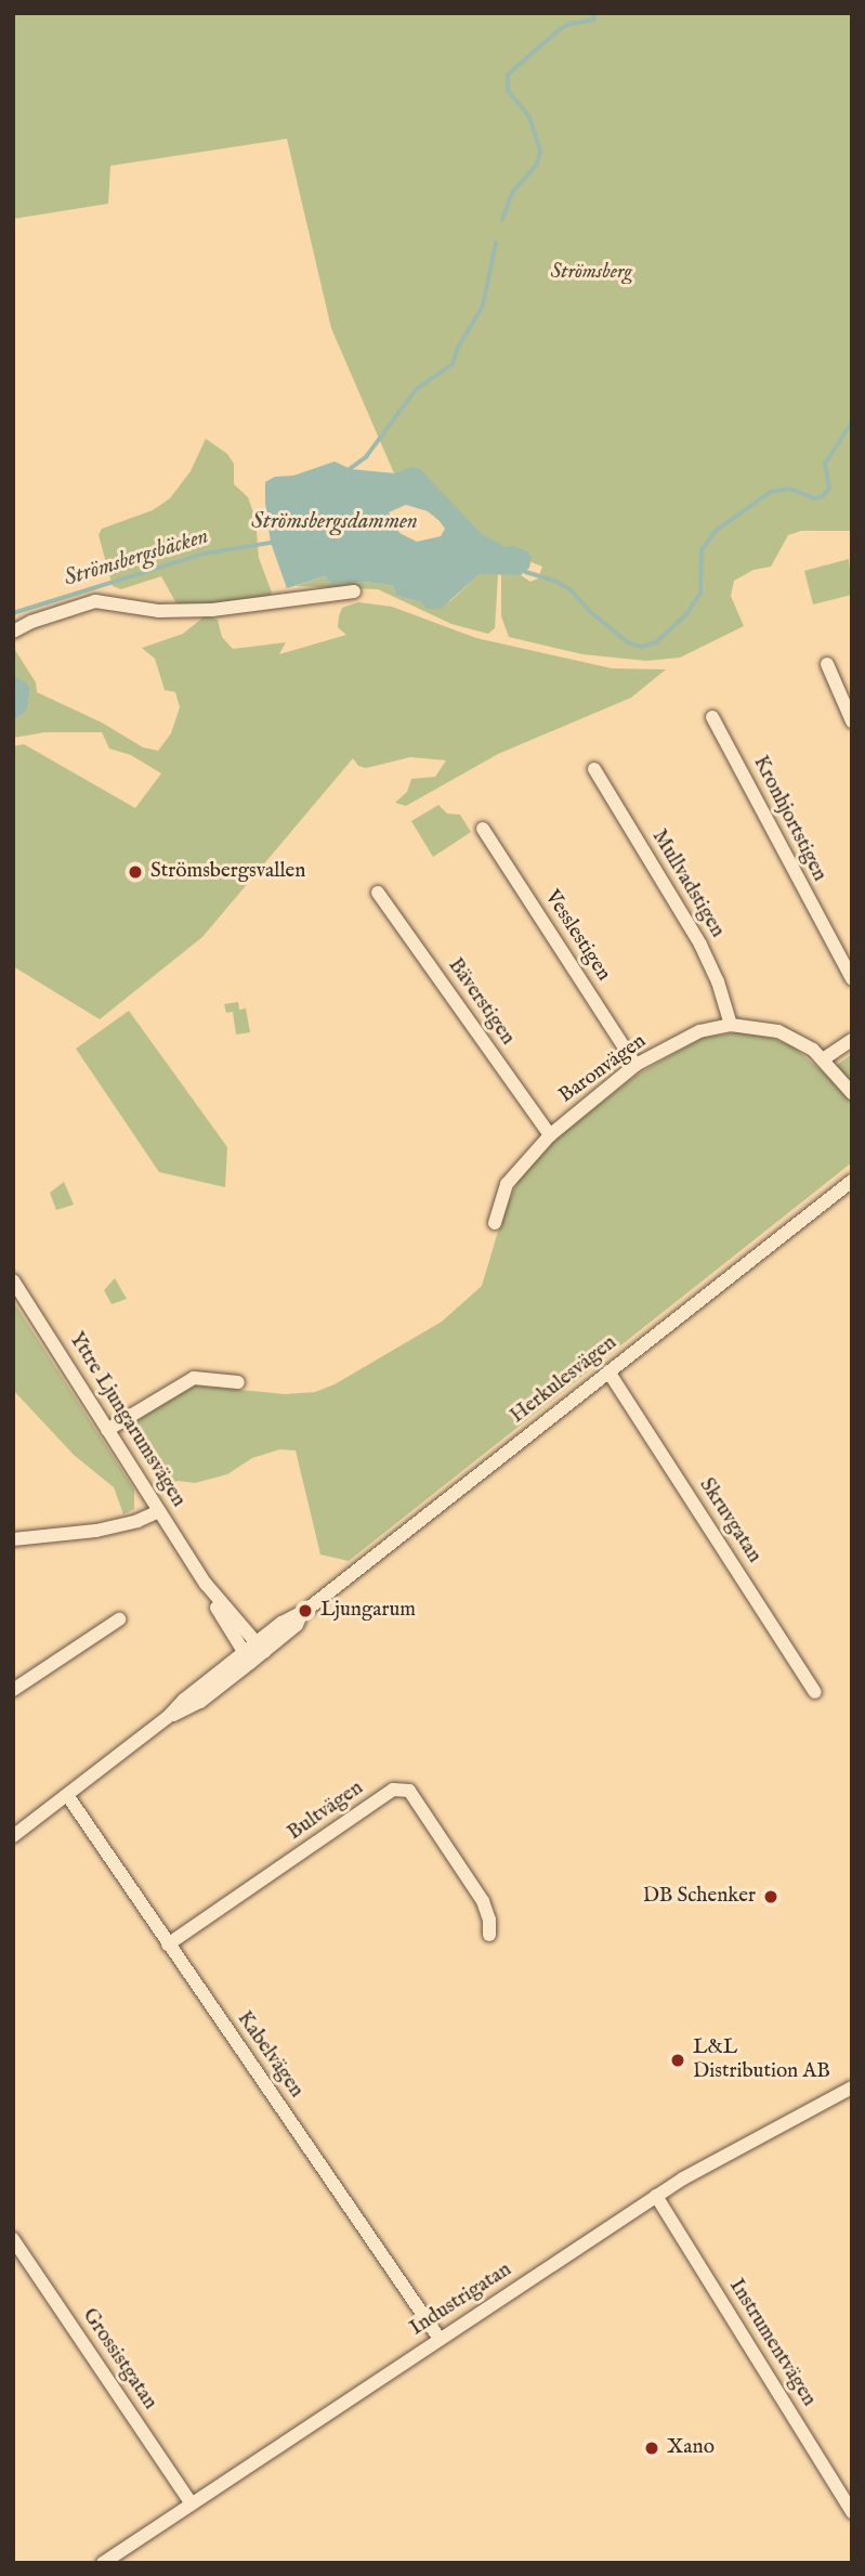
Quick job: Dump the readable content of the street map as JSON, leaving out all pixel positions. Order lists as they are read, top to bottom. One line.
{"streets":{"street":["Kronhjortstigen","Mullvadstigen","Vesslestigen","Bäverstigen","Baronvägen","Herkulesvägen","Yttre Ljungarumsvägen","Skruvgatan","Bultvägen","Kabelvägen","Industrigatan","Instrumentvägen","Grossistgatan"]},"crossings":[["Mullvadstigen","Baronvägen"],["Vesslestigen","Baronvägen"],["Bäverstigen","Baronvägen"],["Herkulesvägen","Yttre Ljungarumsvägen"],["Herkulesvägen","Skruvgatan"],["Herkulesvägen","Kabelvägen"],["Bultvägen","Kabelvägen"],["Kabelvägen","Industrigatan"],["Industrigatan","Instrumentvägen"],["Industrigatan","Grossistgatan"]],"water":["Strömsbergsdammen","Strömsbergsbäcken"],"parks":["Strömsberg"],"places":["Strömsbergsvallen","Ljungarum","DB Schenker","L&L Distribution AB","Xano"]}
